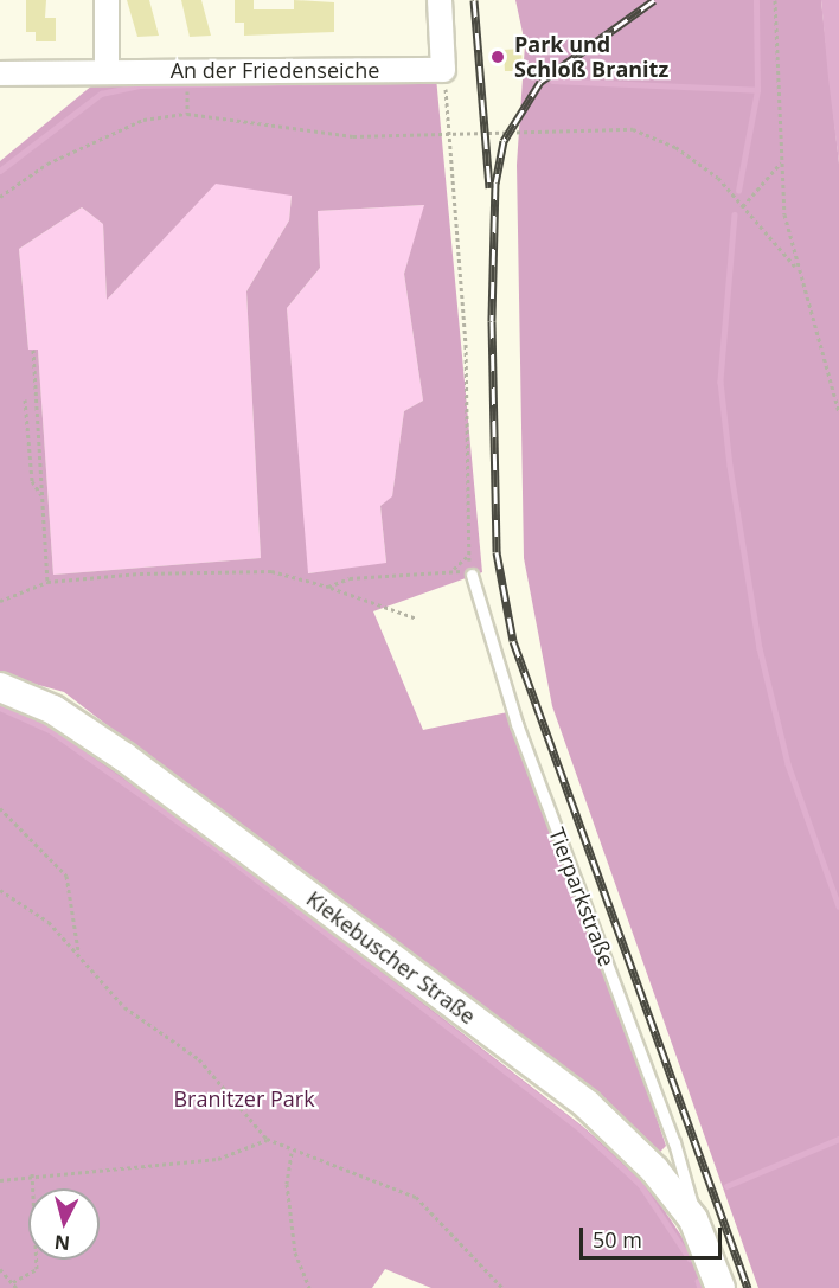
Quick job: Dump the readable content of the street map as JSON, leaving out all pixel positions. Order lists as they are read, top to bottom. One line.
{"streets":{"street":["An der Friedenseiche","Kiekebuscher Straße"],"lane":["Tierparkstraße"]},"crossings":[["Tierparkstraße","Kiekebuscher Straße"]],"parks":["Branitzer Park"],"places":["Park und Schloß Branitz"],"scale_bar":"50 m","north":"bottom"}
